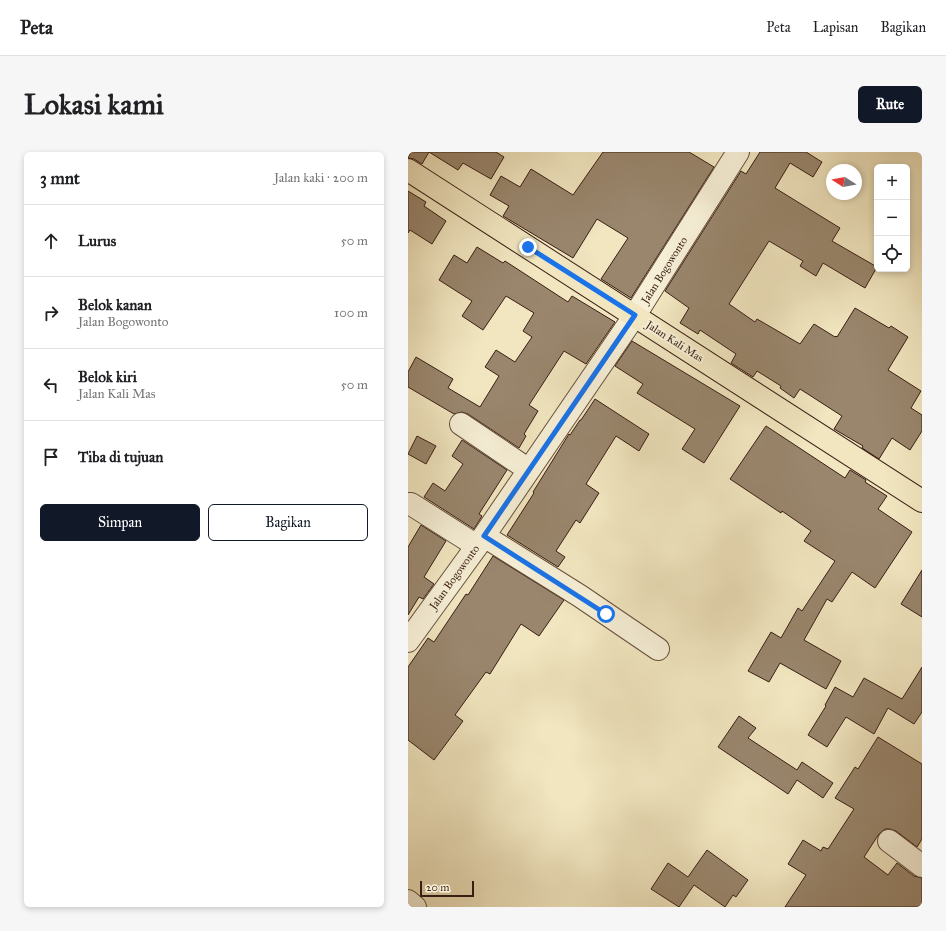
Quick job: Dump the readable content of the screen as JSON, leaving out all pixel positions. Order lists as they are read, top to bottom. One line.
{"streets":{"main road":["Jalan Kali Mas"],"street":["Jalan Bogowonto"]},"crossings":[["Jalan Bogowonto","Jalan Kali Mas"]],"scale_bar":"20 m","north":"left","page":{"header":"Peta","nav":["Peta","Lapisan","Bagikan"],"buttons":["Rute",["Simpan","Bagikan"]],"title":"Lokasi kami","heading":["3 mnt","Jalan kaki · 200 m"],"map_buttons":["+","−"],"list":[["Lurus","50 m"],["Belok kanan","Jalan Bogowonto","100 m"],["Belok kiri","Jalan Kali Mas","50 m"],"Tiba di tujuan"],"scale":"20 m"}}
